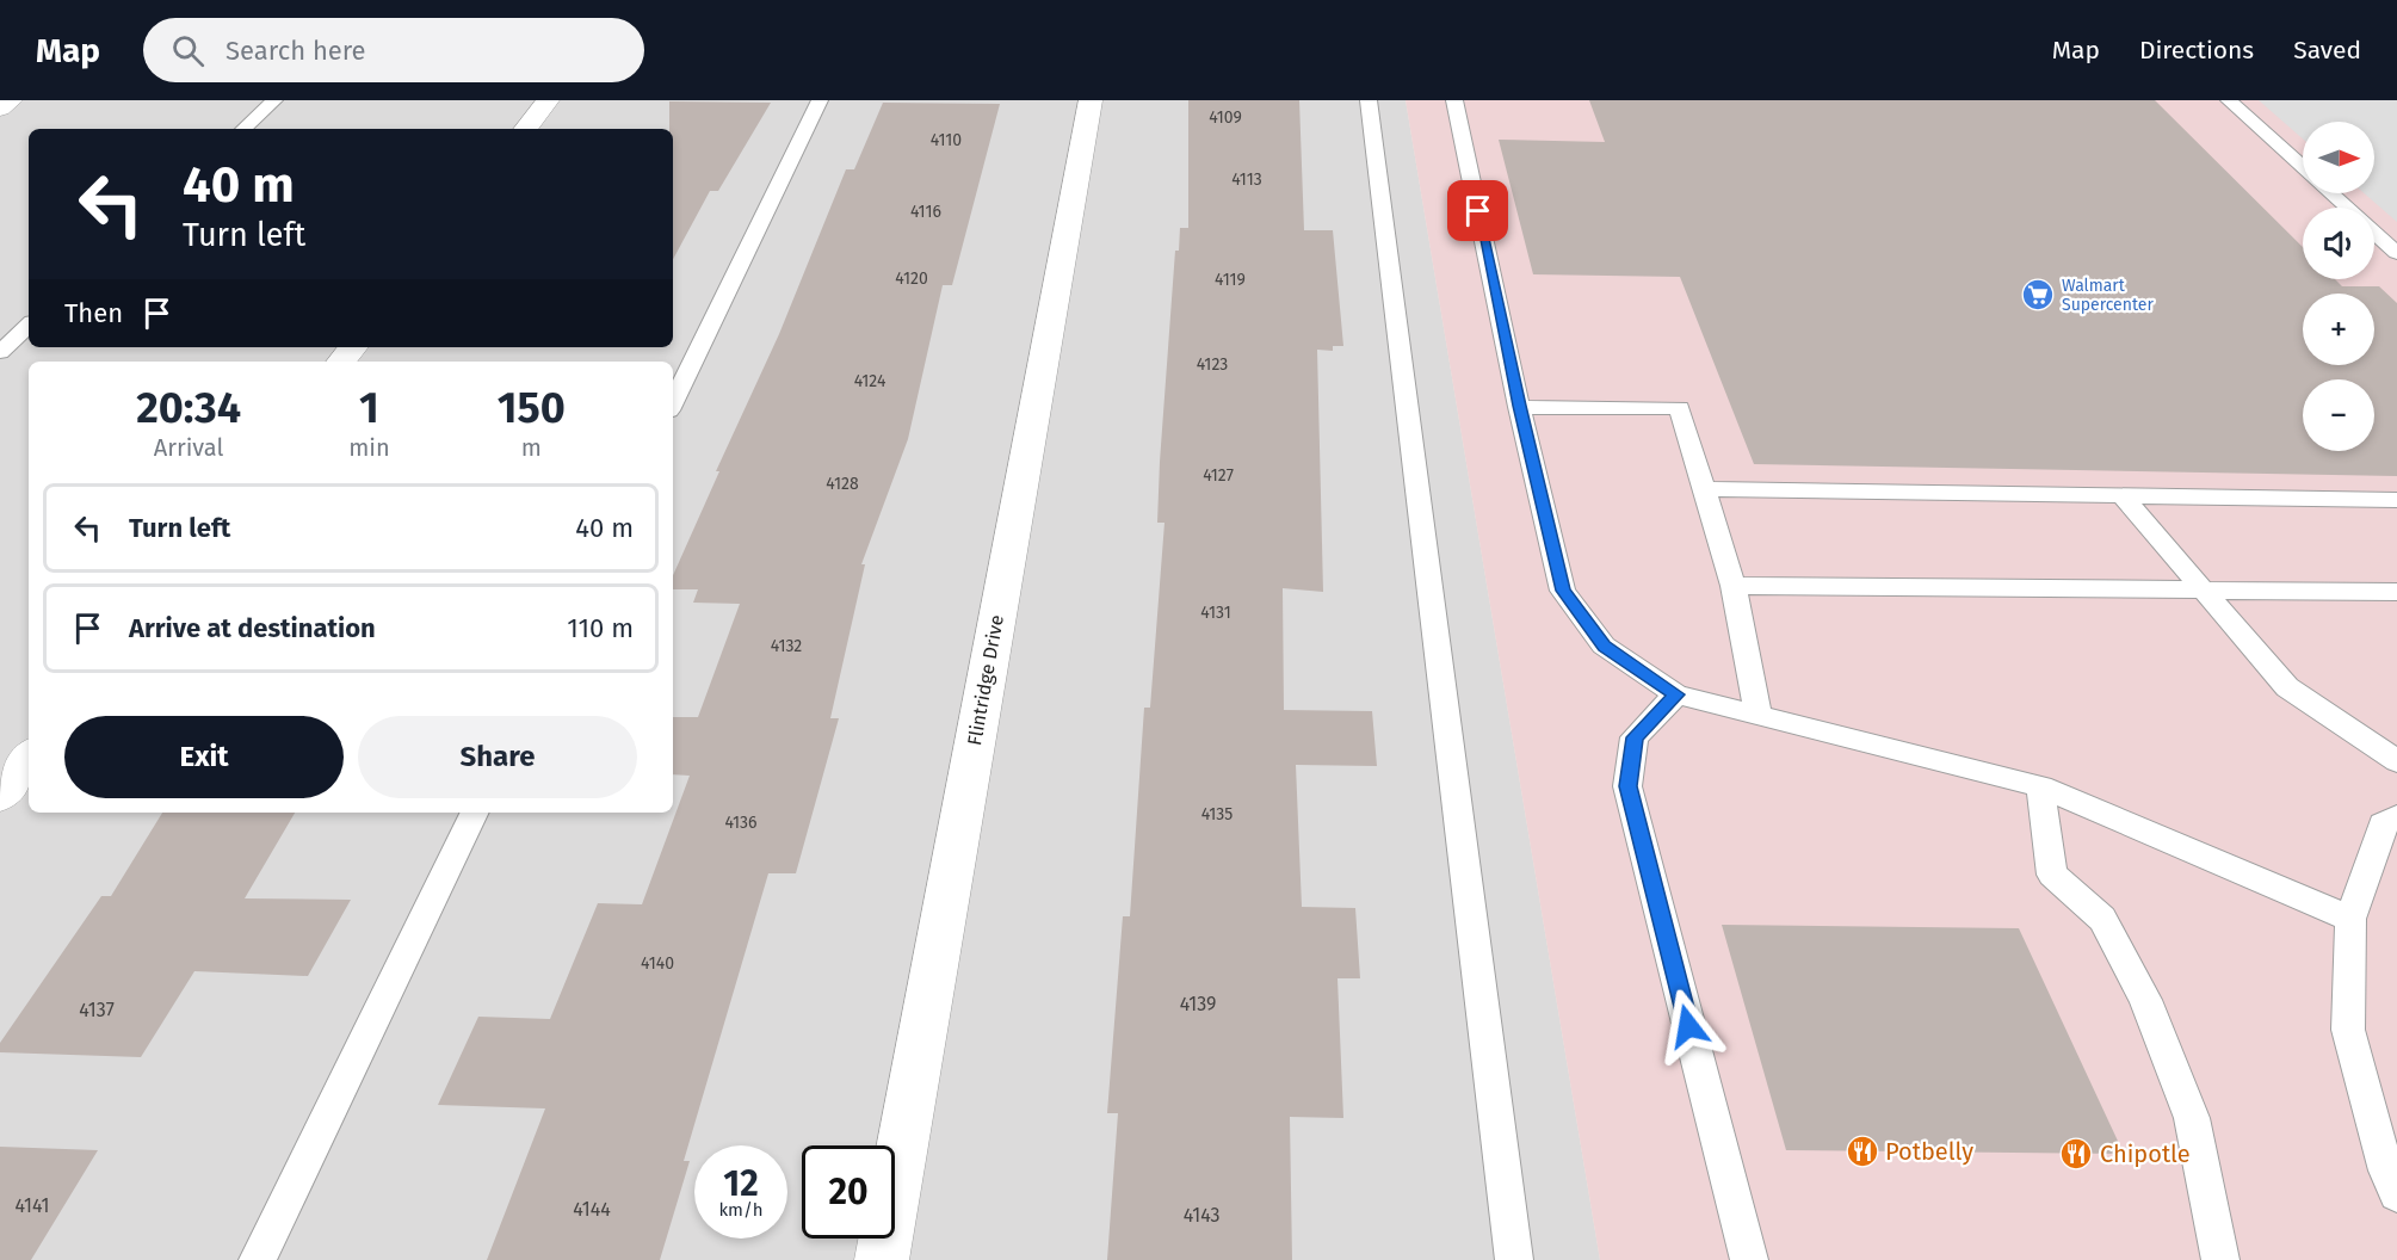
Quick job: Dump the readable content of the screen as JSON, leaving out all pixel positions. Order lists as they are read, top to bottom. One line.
{"streets":{"street":["Flintridge Drive"]},"places":{"supermarket":["Walmart Supercenter"],"restaurant":["Potbelly","Chipotle"]},"house_numbers":["4109","4110","4113","4116","4120","4119","4123","4124","4127","4128","4131","4132","4135","4136","4140","4139","4137","4141","4144","4143"],"north":"right","page":{"header":"Map","search":"Search here","nav":["Map","Directions","Saved"],"map_buttons":["+","−"],"turn":["40 m","Turn left"],"then":"Then","eta":["20:34","Arrival","1","min","150","m"],"list":[{"name":"Turn left","value":"40 m"},{"name":"Arrive at destination","value":"110 m"}],"buttons":["Exit","Share"],"speed":"12 km/h","limit":"20"}}
